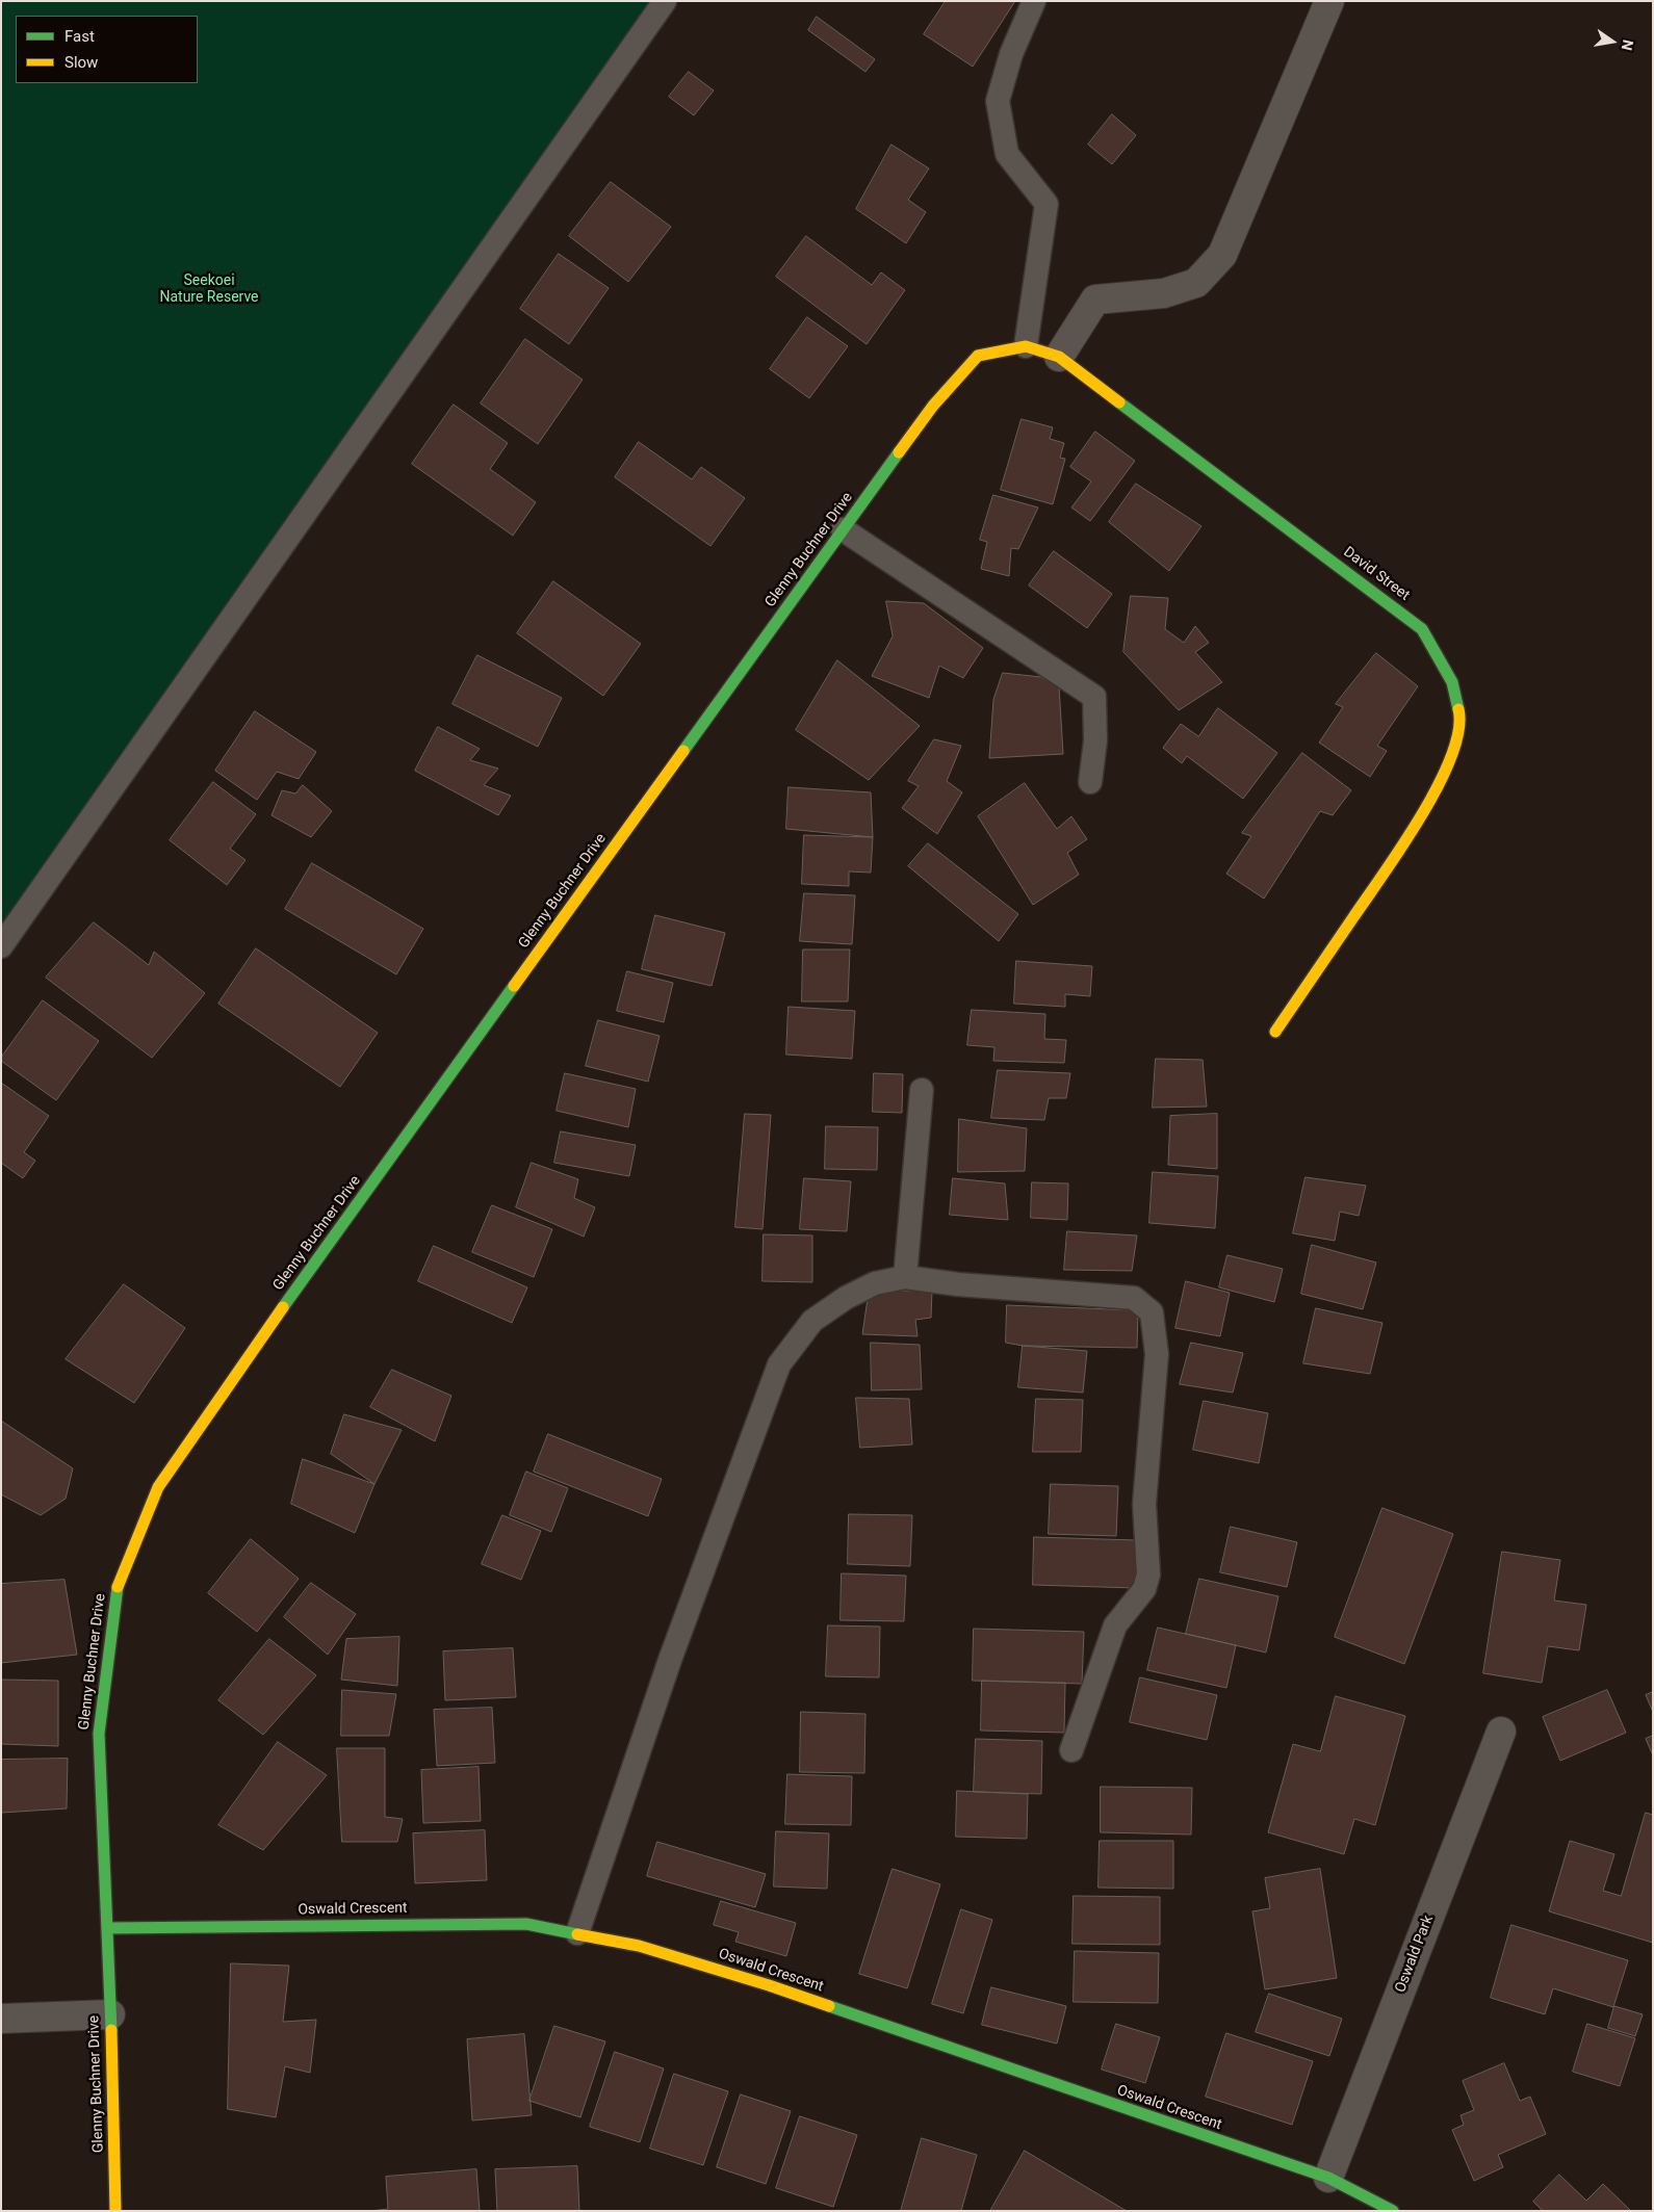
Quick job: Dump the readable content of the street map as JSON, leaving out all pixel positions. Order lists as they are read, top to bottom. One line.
{"streets":{"street":["Glenny Buchner Drive","David Street","Oswald Crescent","Oswald Park"]},"crossings":[["Glenny Buchner Drive","David Street"],["Glenny Buchner Drive","Oswald Crescent"],["Oswald Crescent","Oswald Park"]],"parks":["Seekoei Nature Reserve"],"legend":["Fast","Slow"],"north":"right"}
